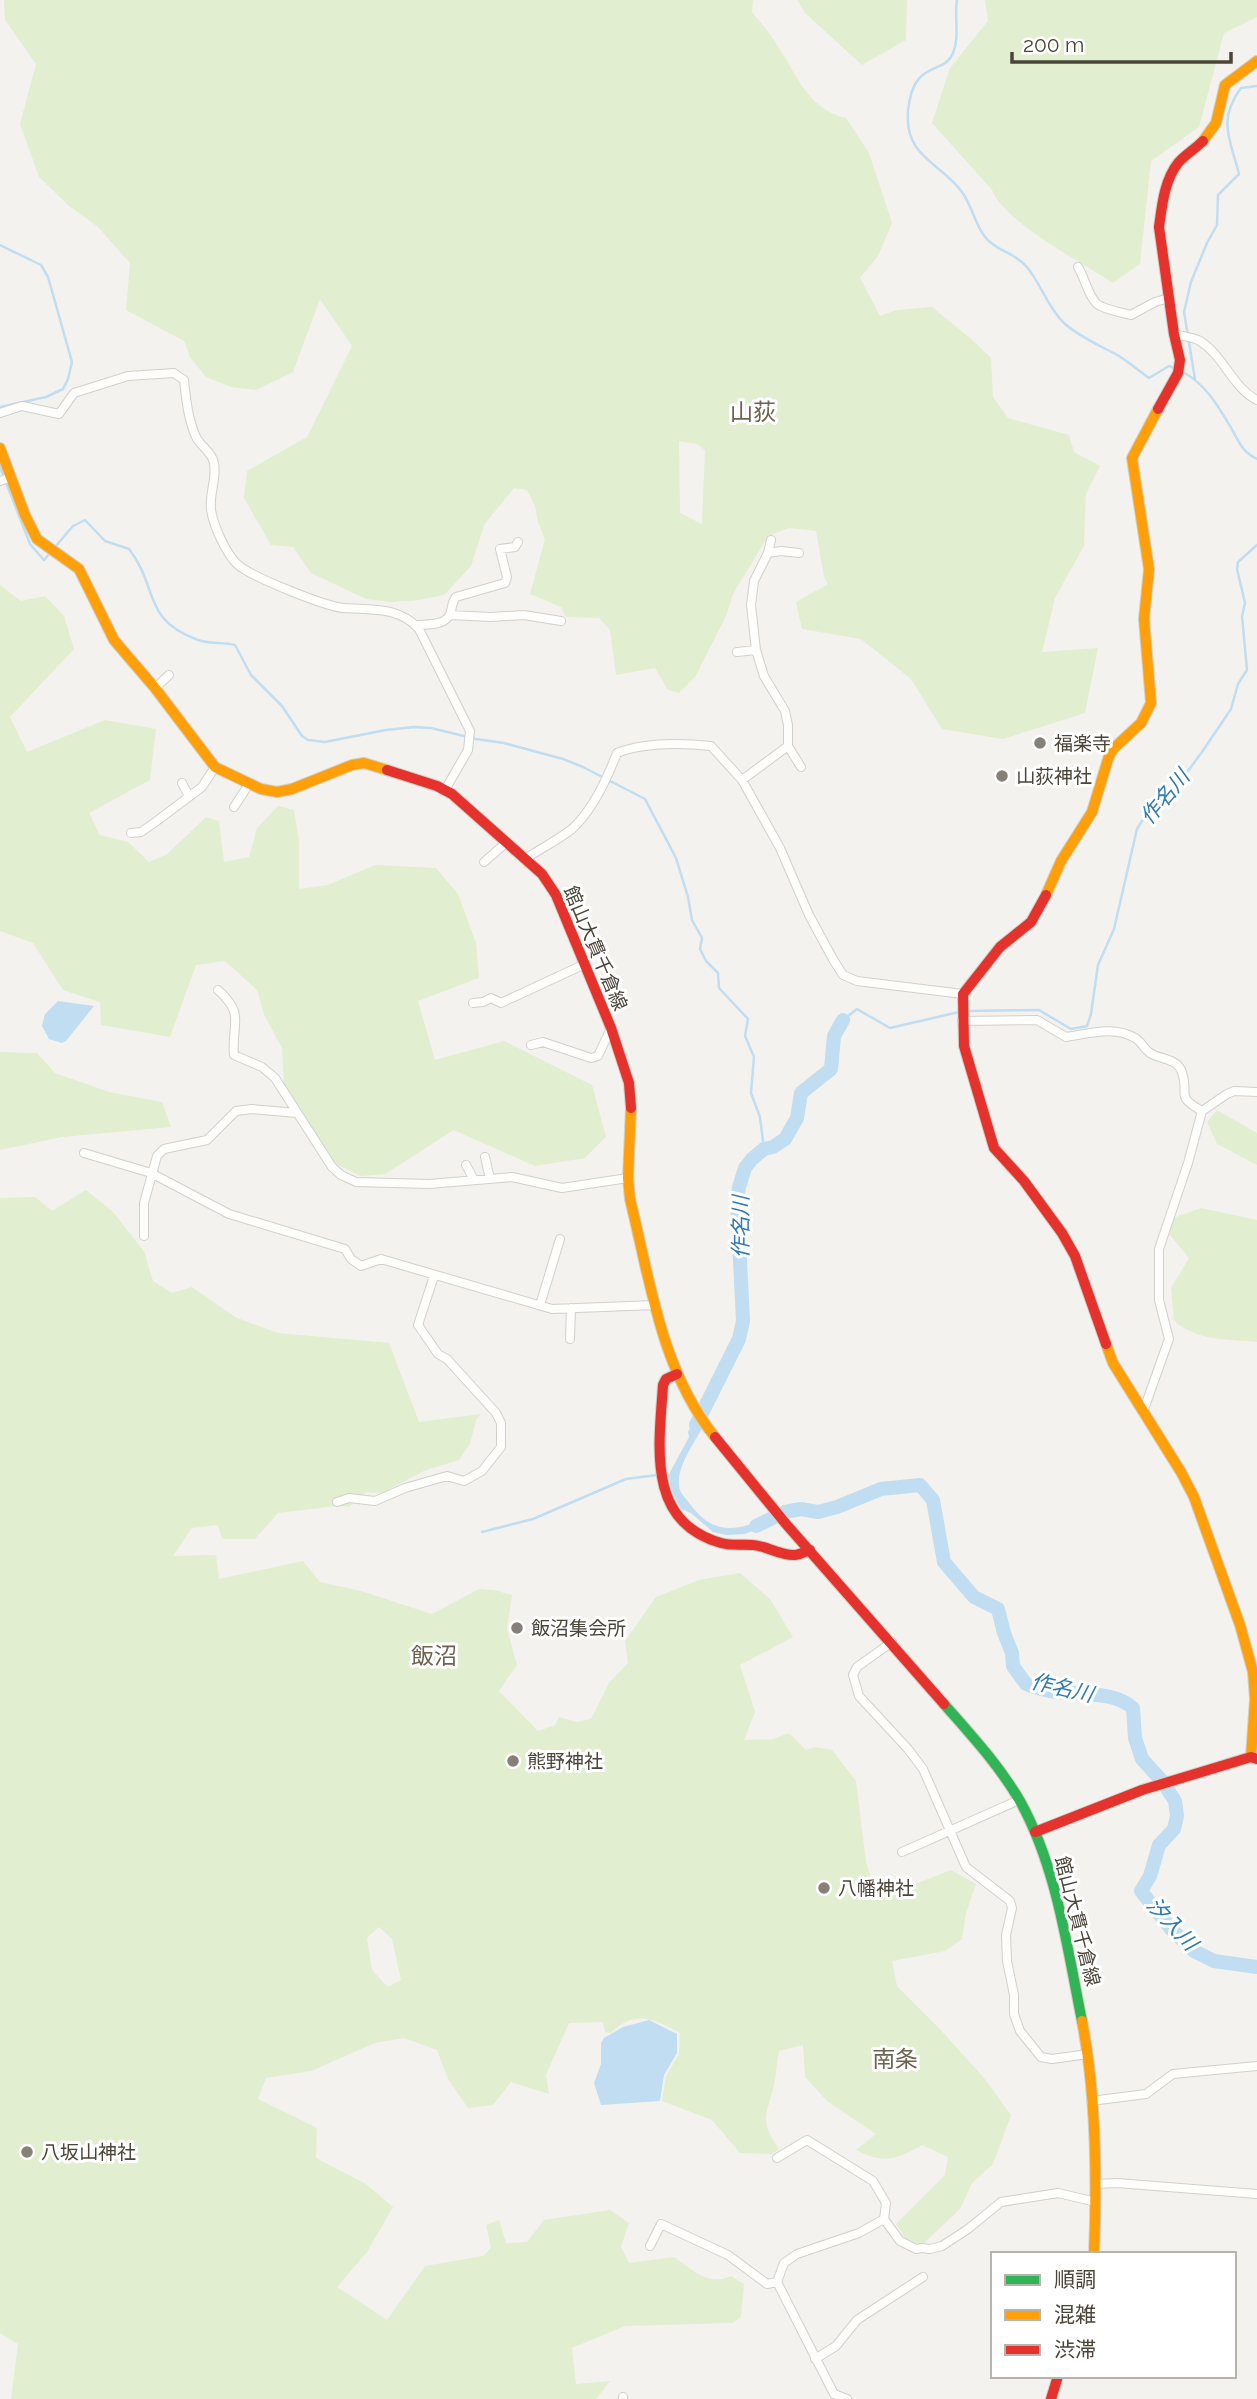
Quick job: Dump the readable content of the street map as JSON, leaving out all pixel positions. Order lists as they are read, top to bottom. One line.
{"streets":{"main road":["館山大貫千倉線"]},"districts":["山荻","飯沼","南条"],"water":["作名川","汐入川"],"places":["福楽寺","山荻神社","飯沼集会所","熊野神社","八幡神社","八坂山神社"],"legend":["順調","混雑","渋滞"],"scale_bar":"200 m"}
